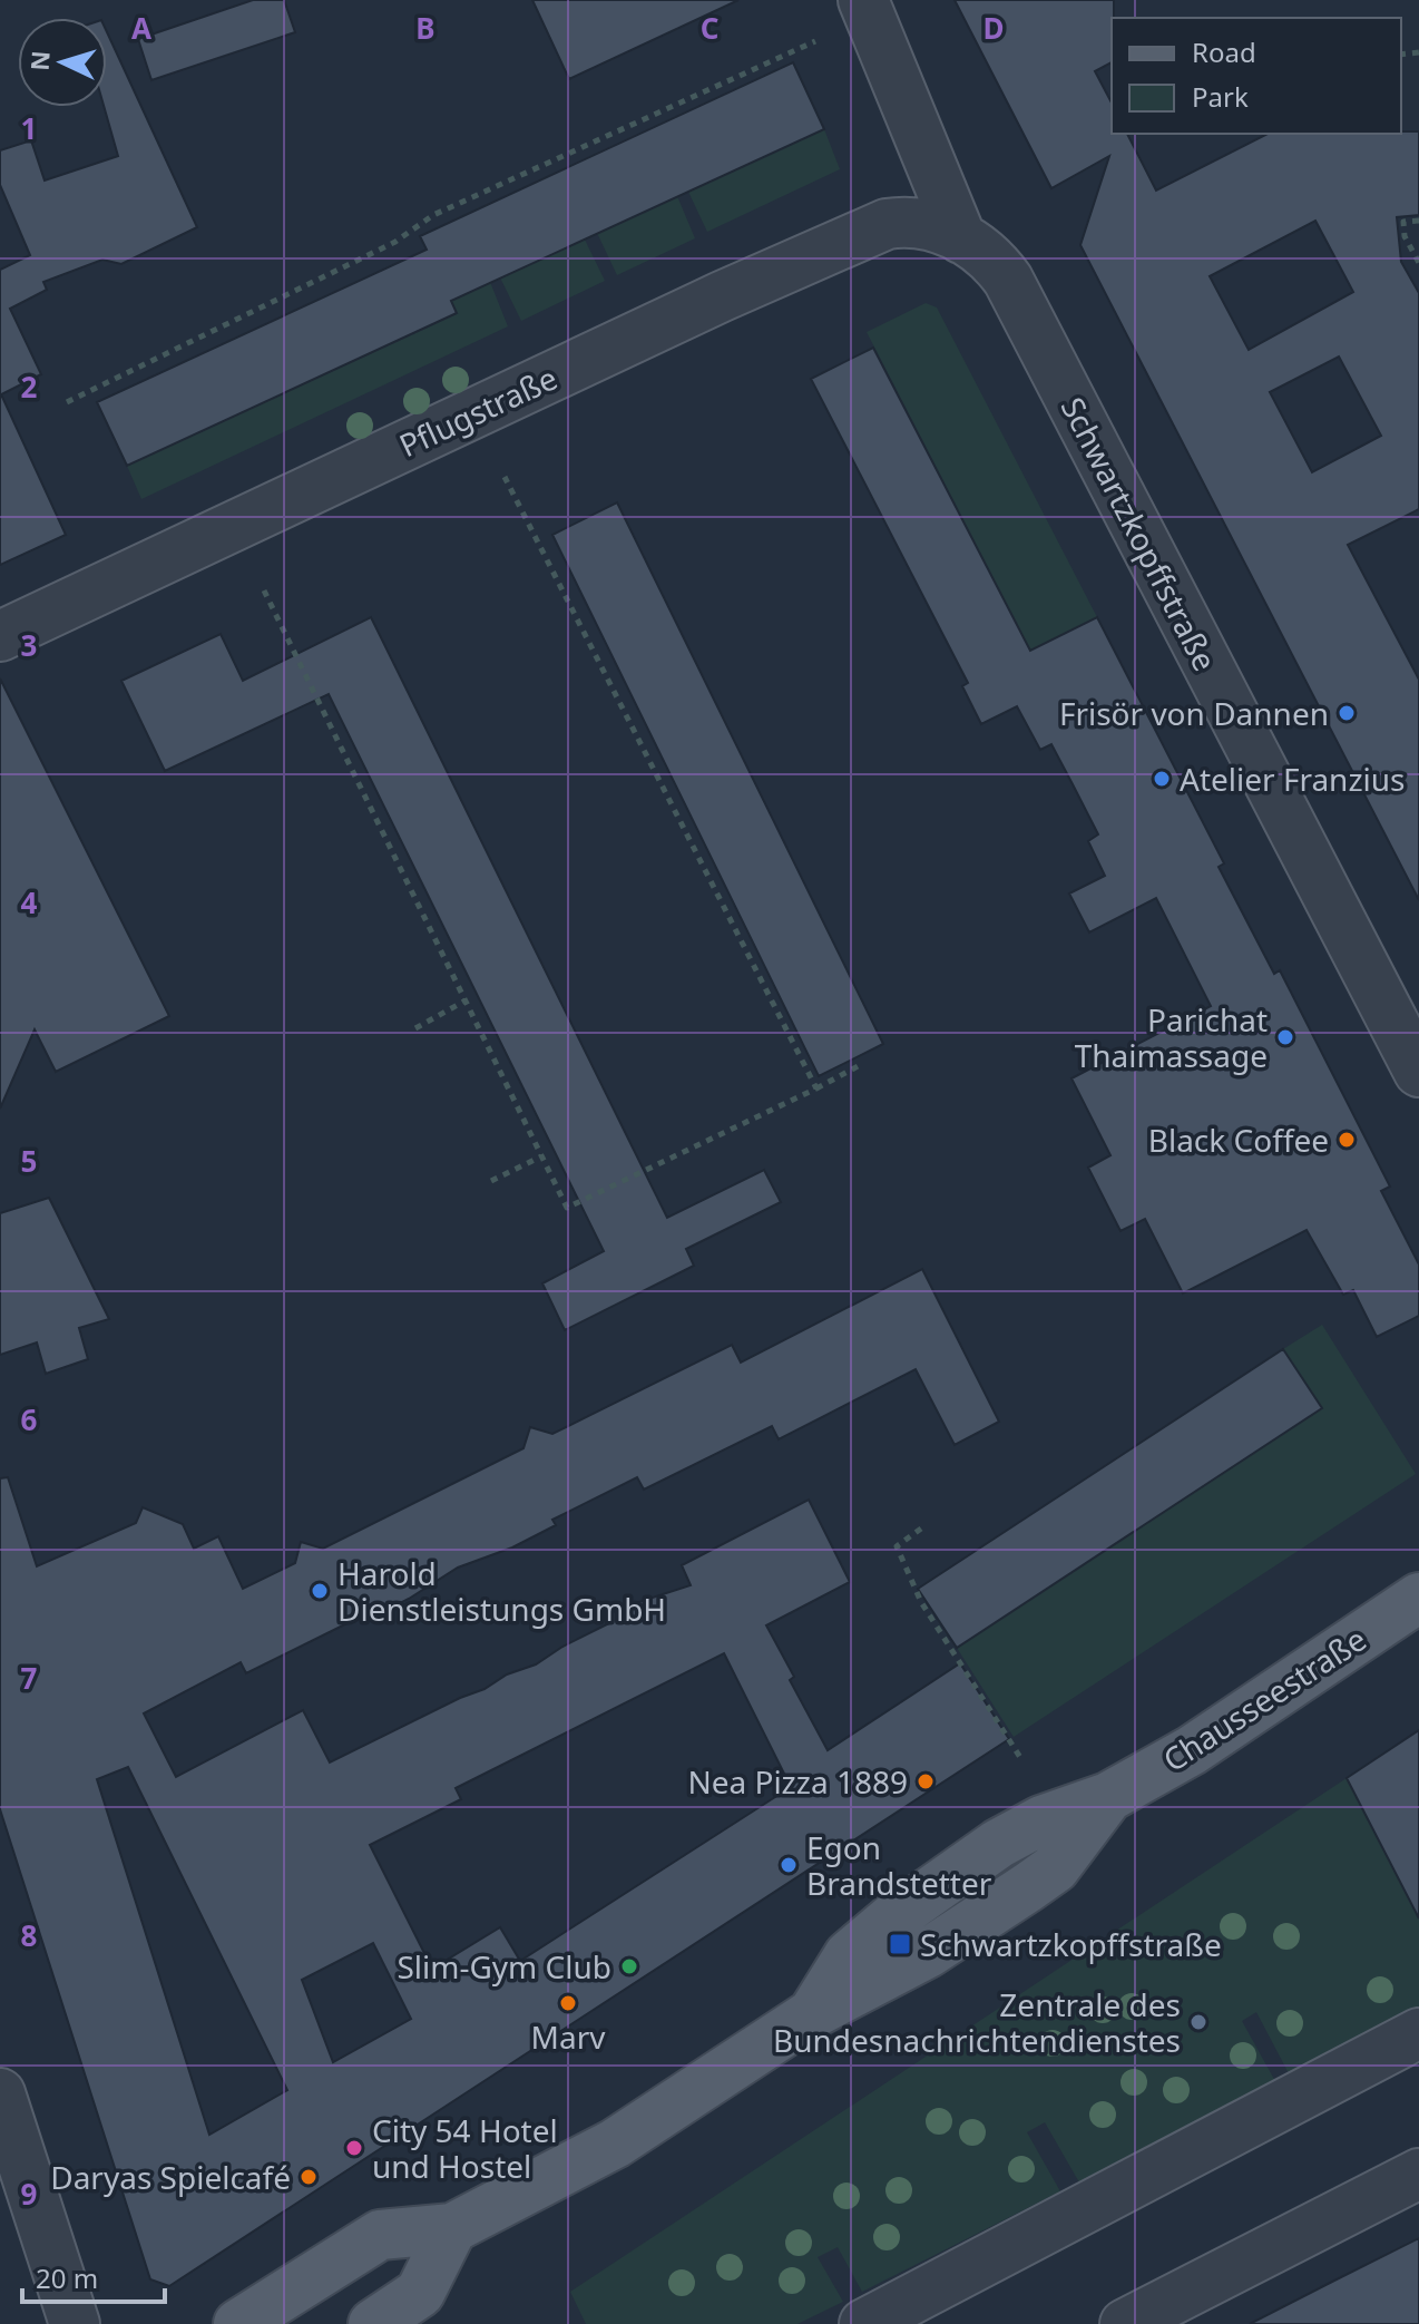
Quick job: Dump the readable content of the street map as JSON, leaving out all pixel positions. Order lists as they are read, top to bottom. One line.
{"streets":{"main road":["Chausseestraße"],"street":["Pflugstraße","Schwartzkopffstraße"]},"crossings":[["Pflugstraße","Schwartzkopffstraße"]],"places":{"other":["Frisör von Dannen","Atelier Franzius","Parichat Thaimassage","Black Coffee","Harold Dienstleistungs GmbH","Nea Pizza 1889","Egon Brandstetter","Slim-Gym Club","Marv","Zentrale des Bundesnachrichtendienstes","City 54 Hotel und Hostel","Daryas Spielcafé"],"transit":["Schwartzkopffstraße"]},"legend":["Road","Park"],"scale_bar":"20 m","north":"left","grid":{"columns":["A","B","C","D"],"rows":["1","2","3","4","5","6","7","8","9"]}}
